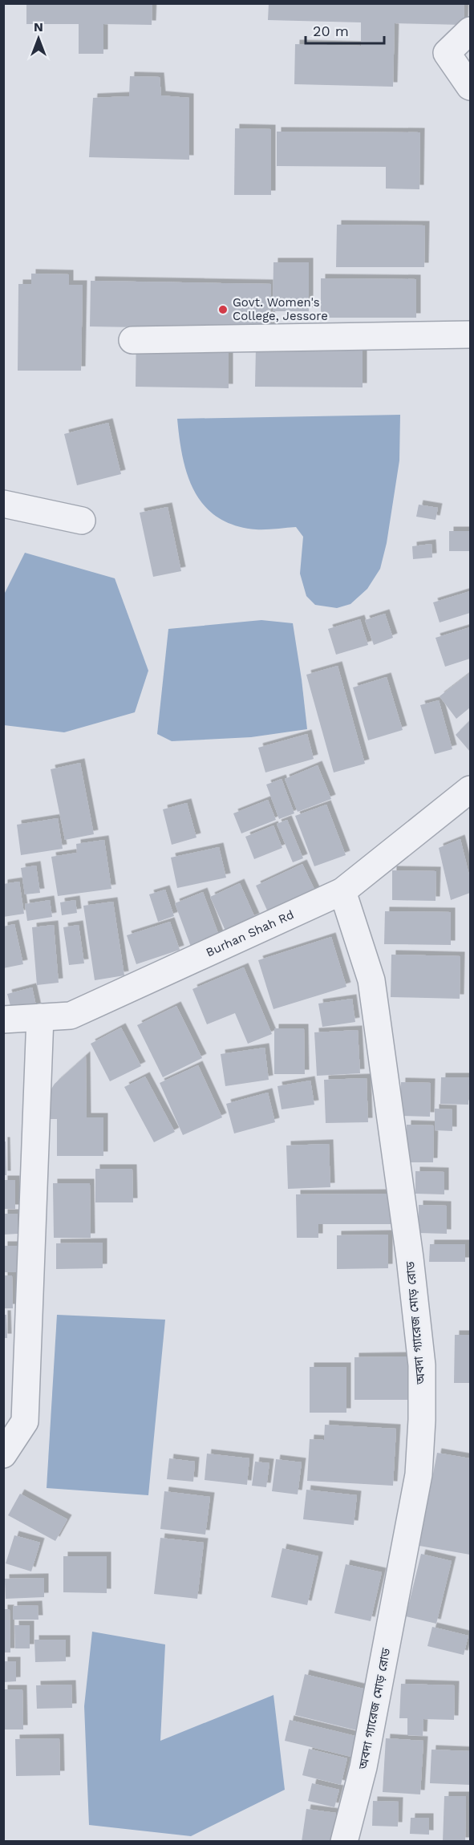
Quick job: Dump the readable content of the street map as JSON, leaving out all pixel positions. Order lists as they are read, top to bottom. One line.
{"streets":{"street":["Burhan Shah Rd","অবদা গ্যারেজ মোড় রোড"]},"crossings":[["Burhan Shah Rd","অবদা গ্যারেজ মোড় রোড"]],"places":["Govt. Women's College, Jessore"],"scale_bar":"20 m","north":"top"}
